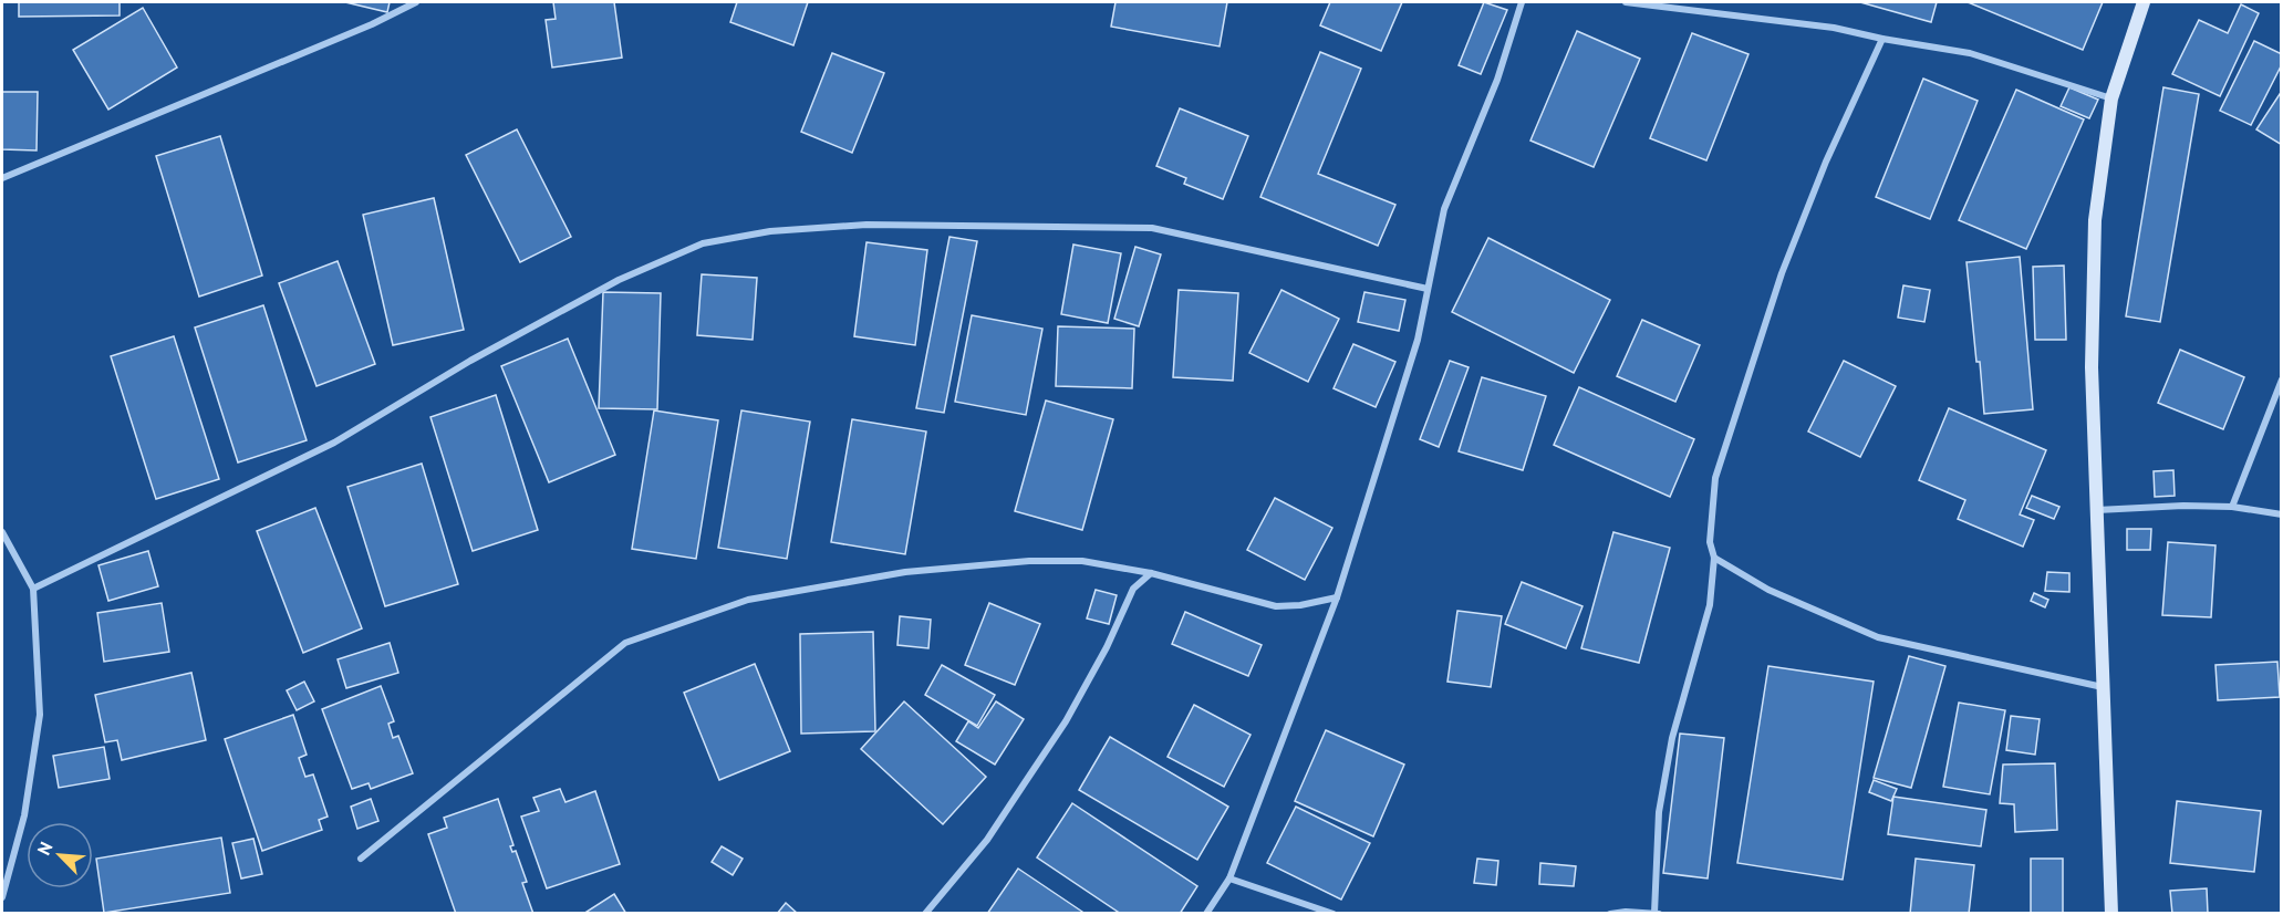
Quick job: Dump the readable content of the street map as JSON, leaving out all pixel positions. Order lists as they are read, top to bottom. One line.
{"north":"top left"}
